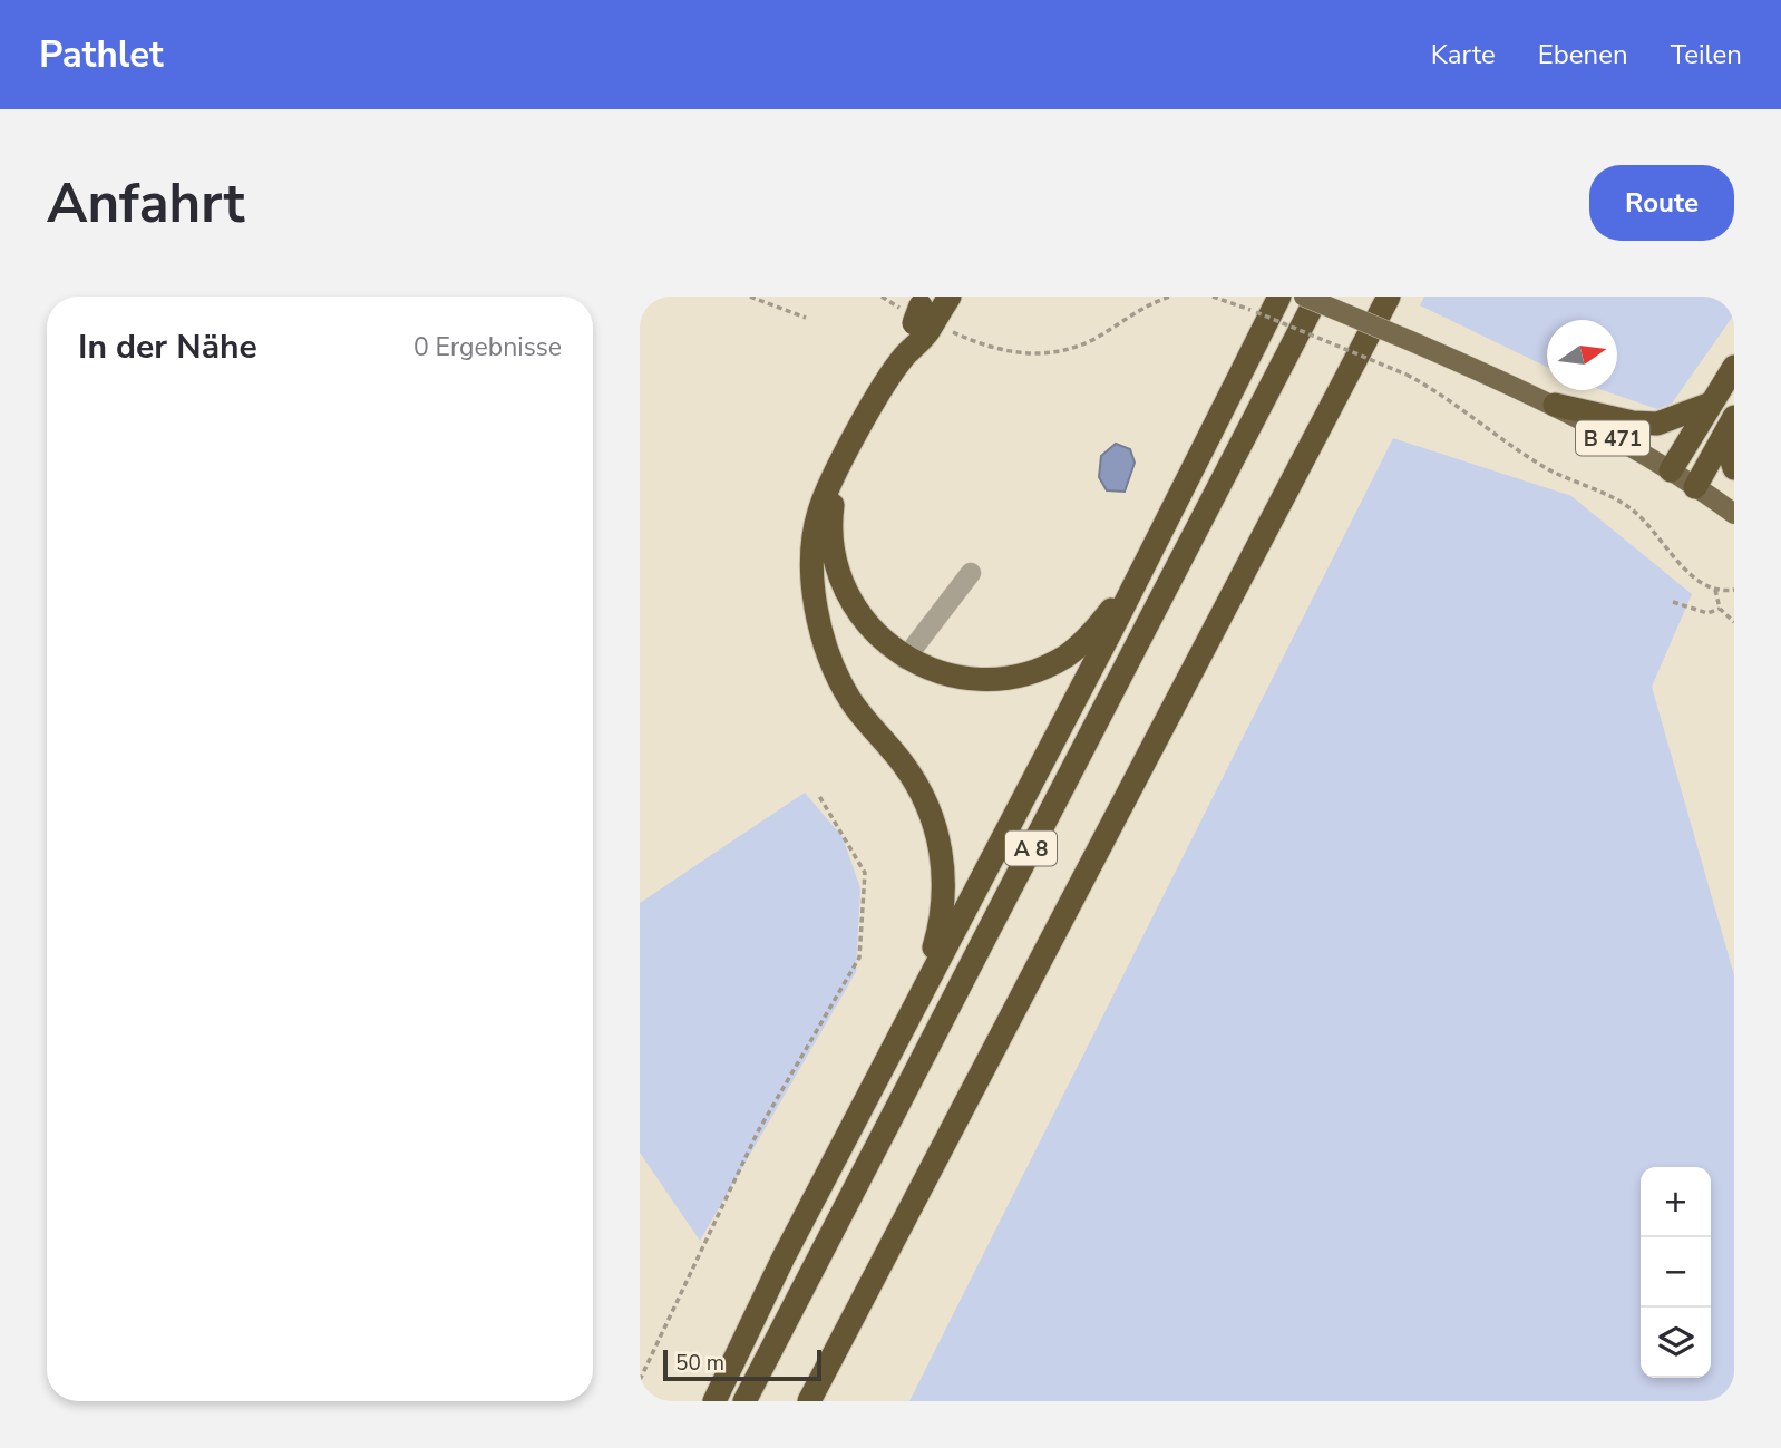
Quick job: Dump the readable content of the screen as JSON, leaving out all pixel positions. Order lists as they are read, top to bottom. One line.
{"streets":{"highway":["A 8"],"main road":["B 471"]},"scale_bar":"50 m","north":"right","page":{"header":"Pathlet","nav":["Karte","Ebenen","Teilen"],"buttons":"Route","title":"Anfahrt","heading":["In der Nähe","0 Ergebnisse"],"map_buttons":["+","−"],"scale":"50 m"}}
